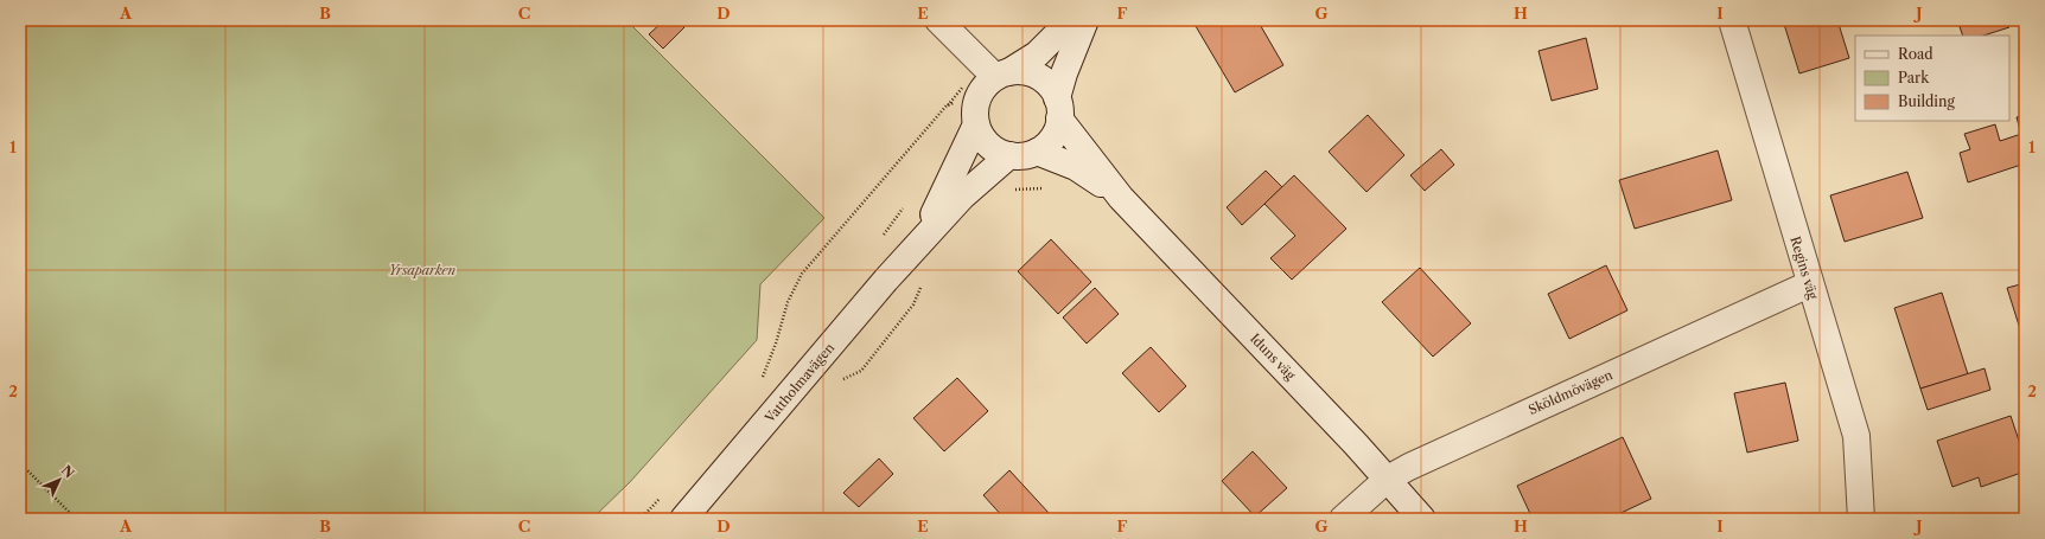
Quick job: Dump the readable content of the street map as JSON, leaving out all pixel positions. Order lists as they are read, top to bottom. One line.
{"streets":{"street":["Regins väg","Iduns väg","Vattholmavägen","Sköldmövägen"]},"crossings":[["Regins väg","Sköldmövägen"],["Iduns väg","Vattholmavägen"],["Iduns väg","Sköldmövägen"]],"parks":["Yrsaparken"],"legend":["Road","Park","Building"],"north":"top right","grid":{"columns":["A","B","C","D","E","F","G","H","I","J"],"rows":["1","2"]}}
